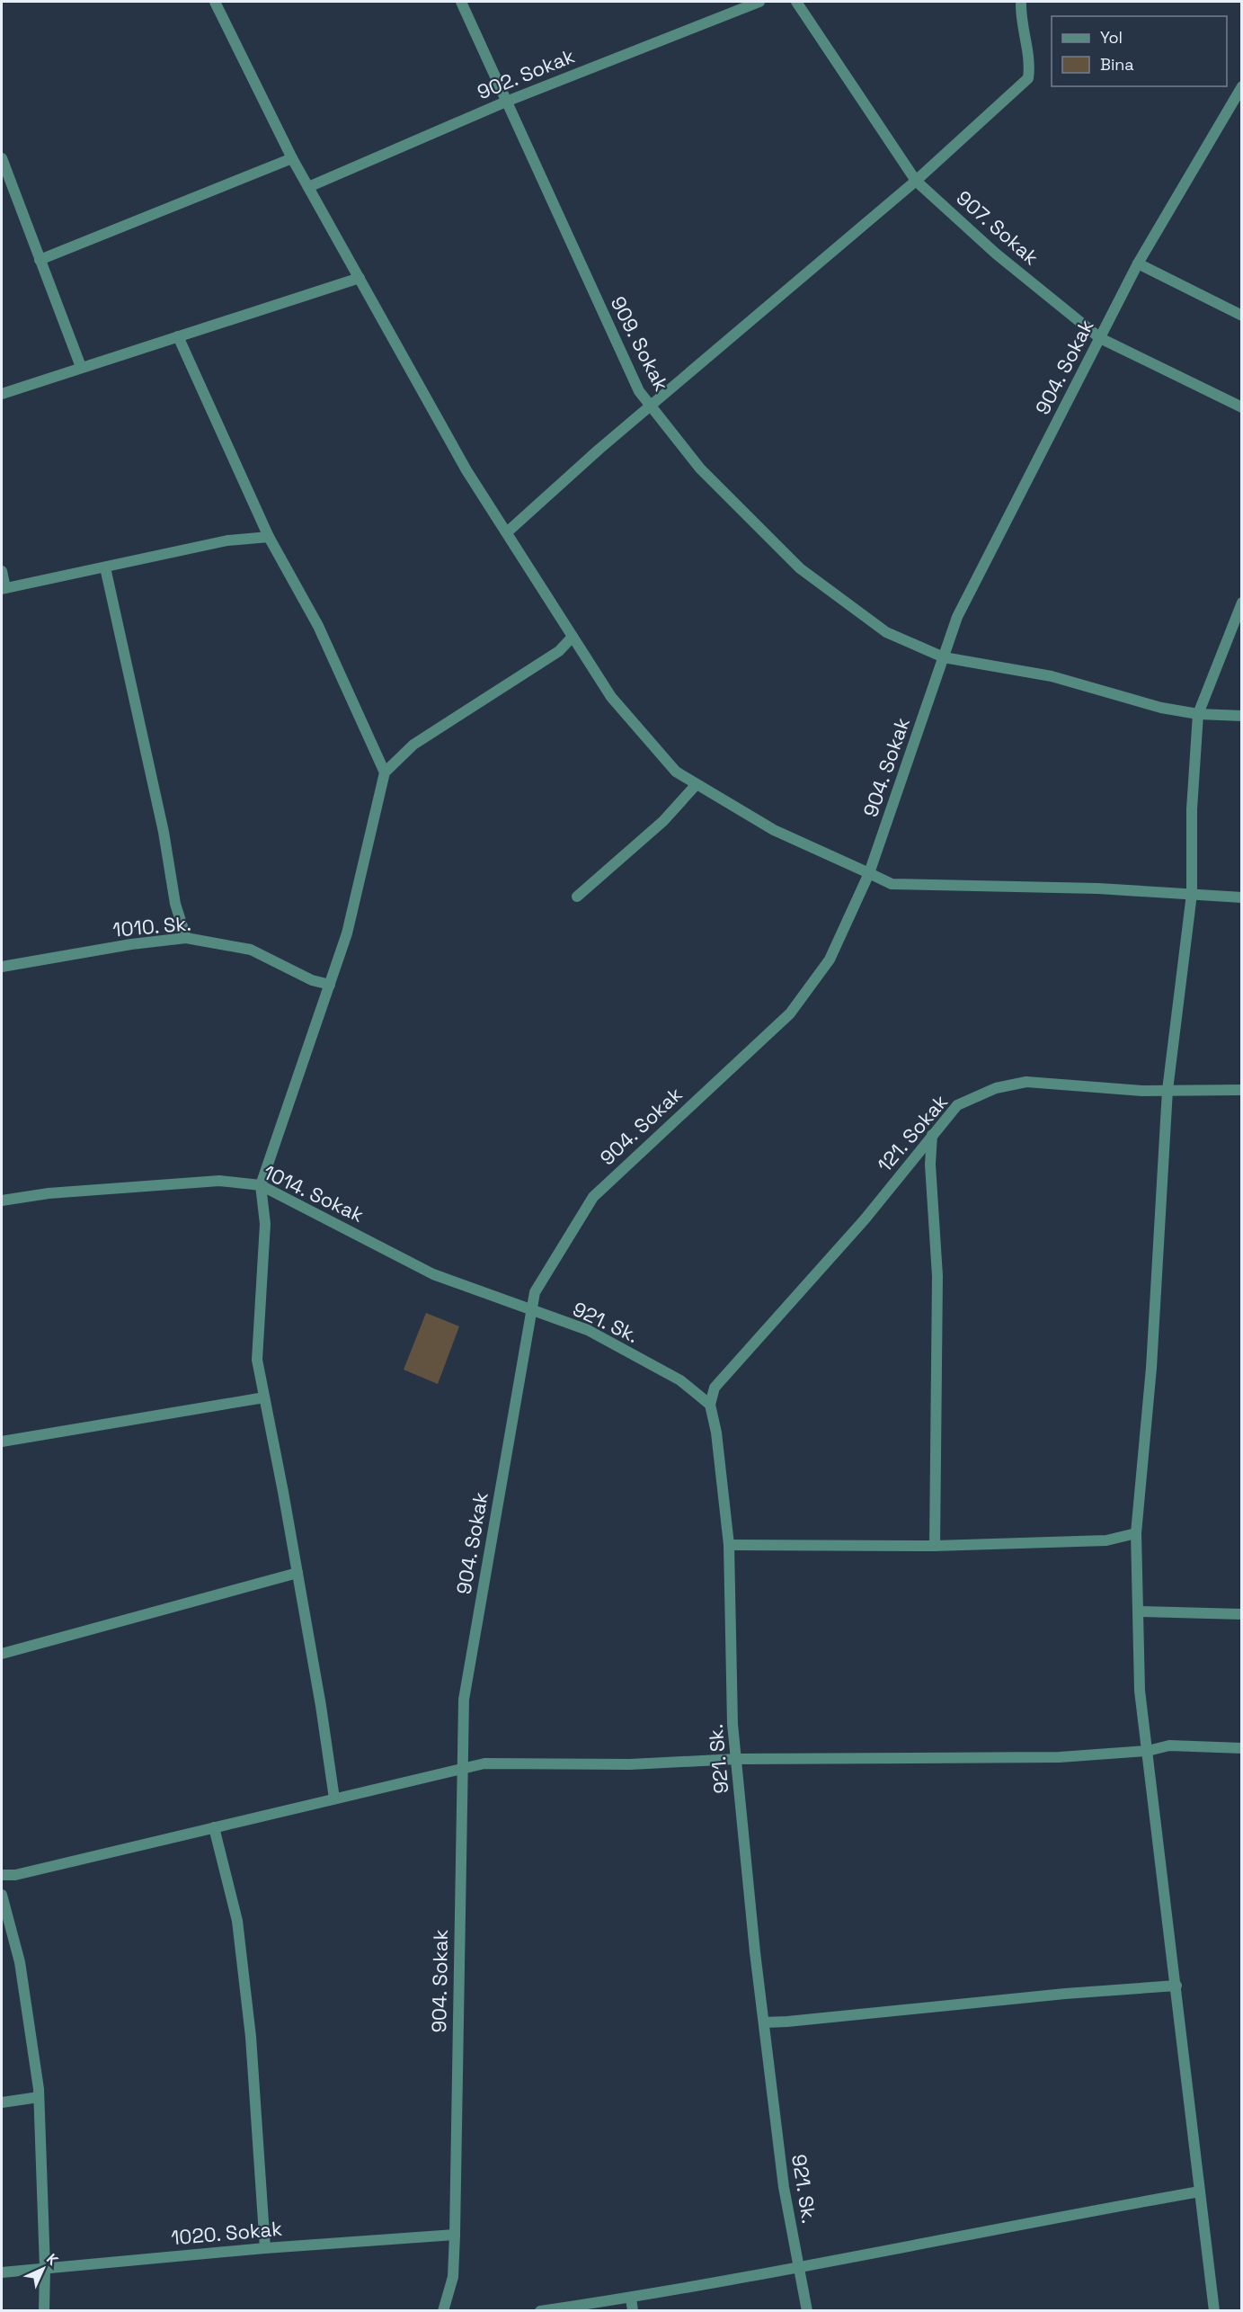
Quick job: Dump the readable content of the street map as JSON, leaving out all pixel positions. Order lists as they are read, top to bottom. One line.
{"streets":{"street":["902. Sokak","907. Sokak","909. Sokak","904. Sokak","1010. Sk.","121. Sokak","1014. Sokak","921. Sk.","1020. Sokak"]},"crossings":[["902. Sokak","909. Sokak"],["907. Sokak","904. Sokak"],["909. Sokak","904. Sokak"],["904. Sokak","1014. Sokak"],["904. Sokak","921. Sk."],["904. Sokak","1020. Sokak"],["121. Sokak","921. Sk."],["1014. Sokak","921. Sk."]],"legend":["Yol","Bina"],"north":"top right"}
